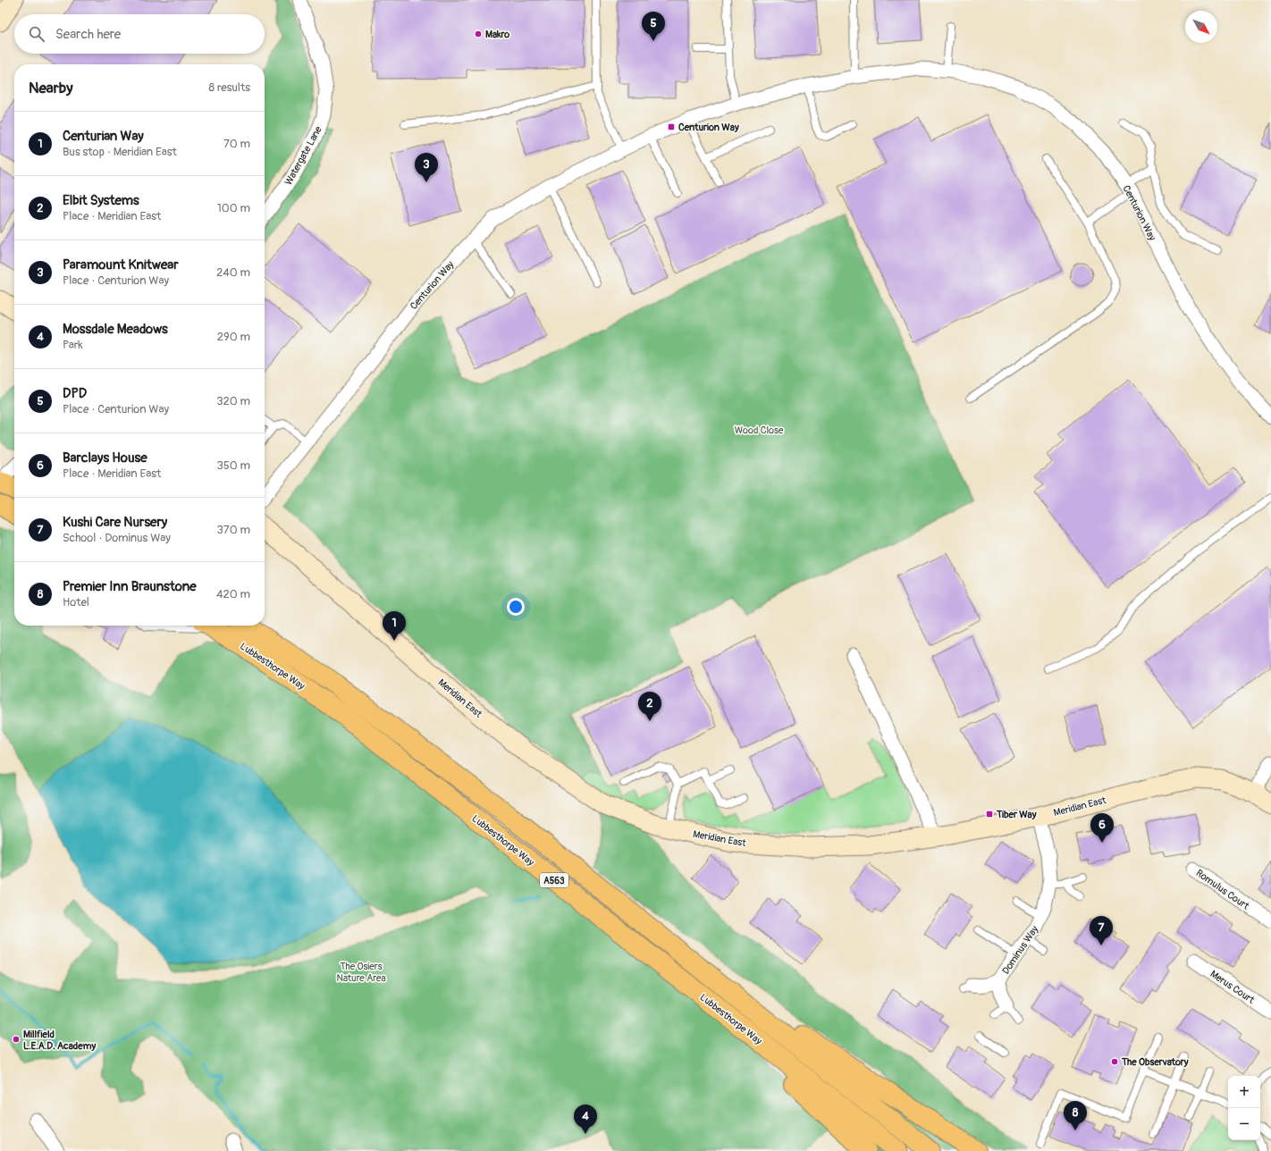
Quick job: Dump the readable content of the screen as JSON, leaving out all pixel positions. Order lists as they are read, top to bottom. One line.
{"streets":{"highway":["Lubbesthorpe Way","A563"],"street":["Watergate Lane","Centurion Way","Meridian East","Romulus Court","Dominus Way","Merus Court"]},"crossings":[["Meridian East","Dominus Way"]],"parks":["Wood Close","The Osiers Nature Area"],"places":{"other":["Makro","Millfield L.E.A.D. Academy","The Observatory"],"transit":["Centurion Way","Tiber Way"]},"north":"bottom right","page":{"pins":["5","3","1","2","6","7","8","4"],"search":"Search here","heading":["Nearby","8 results"],"list":[{"mark":"1","name":"Centurian Way","note":"Bus stop · Meridian East","value":"70 m"},{"mark":"2","name":"Elbit Systems","note":"Place · Meridian East","value":"100 m"},{"mark":"3","name":"Paramount Knitwear","note":"Place · Centurion Way","value":"240 m"},{"mark":"4","name":"Mossdale Meadows","note":"Park","value":"290 m"},{"mark":"5","name":"DPD","note":"Place · Centurion Way","value":"320 m"},{"mark":"6","name":"Barclays House","note":"Place · Meridian East","value":"350 m"},{"mark":"7","name":"Kushi Care Nursery","note":"School · Dominus Way","value":"370 m"},{"mark":"8","name":"Premier Inn Braunstone","note":"Hotel","value":"420 m"}],"map_buttons":["+","−"]}}
